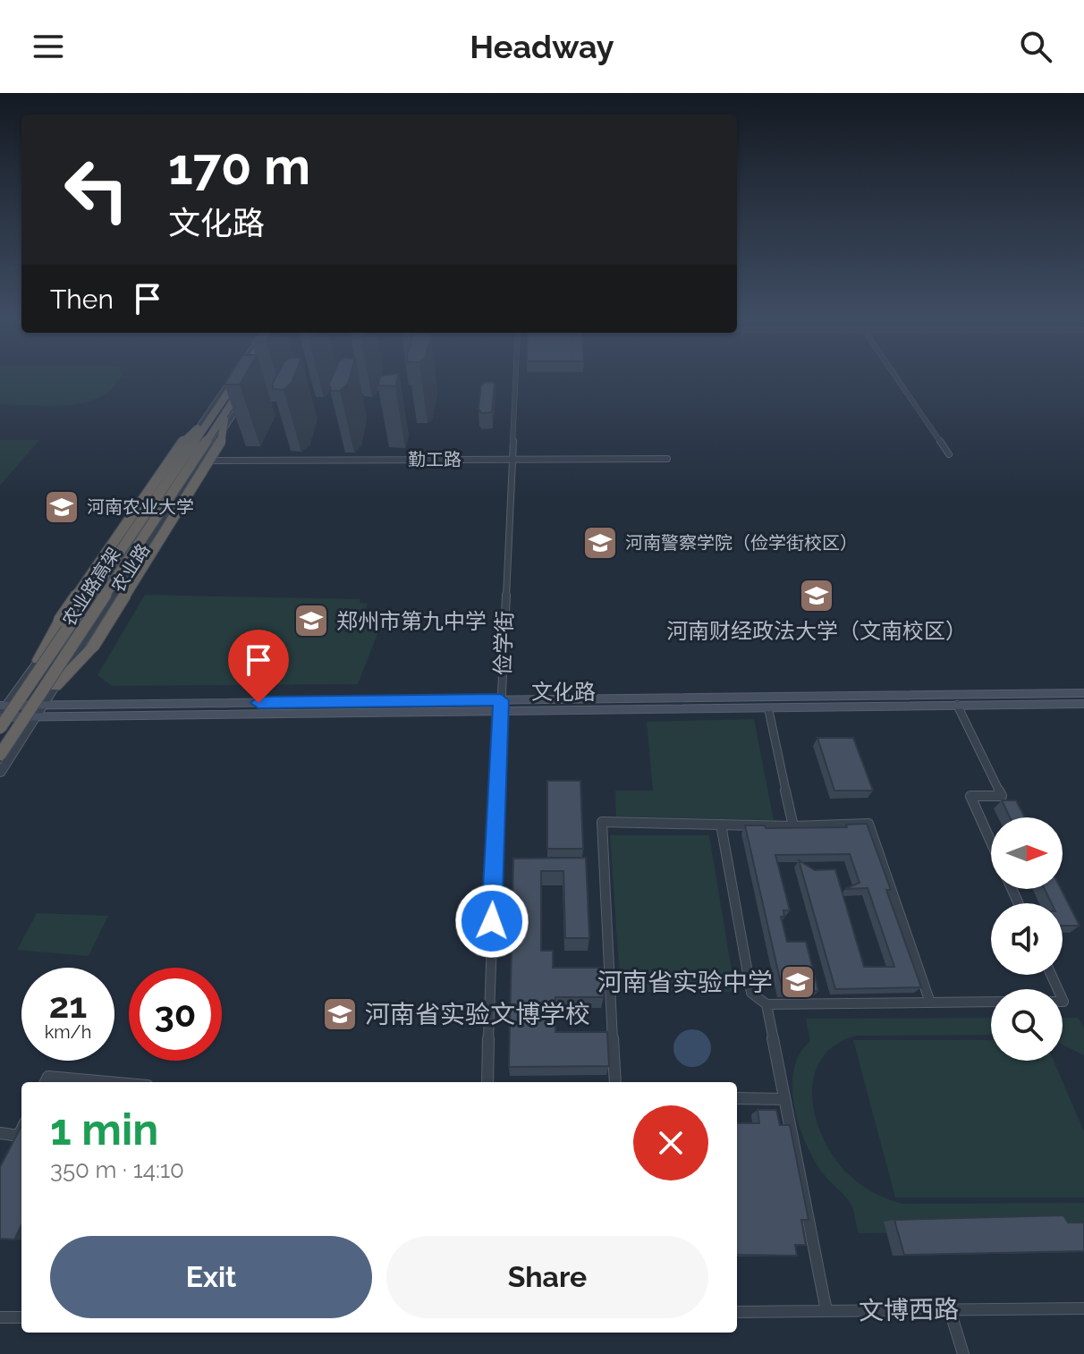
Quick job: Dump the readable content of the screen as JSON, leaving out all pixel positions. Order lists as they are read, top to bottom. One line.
{"streets":{"highway":["农业路高架"],"main road":["文化路"],"street":["勤工路","农业路","俭学街","文博西路"]},"crossings":[["勤工路","农业路"],["勤工路","俭学街"],["农业路","文化路"],["俭学街","文化路"]],"places":{"school or university":["河南农业大学","河南警察学院（俭学街校区）","河南财经政法大学（文南校区）","郑州市第九中学","河南省实验中学","河南省实验文博学校"]},"north":"right","page":{"header":"Headway","turn":["170 m","文化路"],"then":"Then","speed":"21 km/h","limit":"30","heading":["1 min","350 m · 14:10"],"buttons":["Exit","Share"]}}
